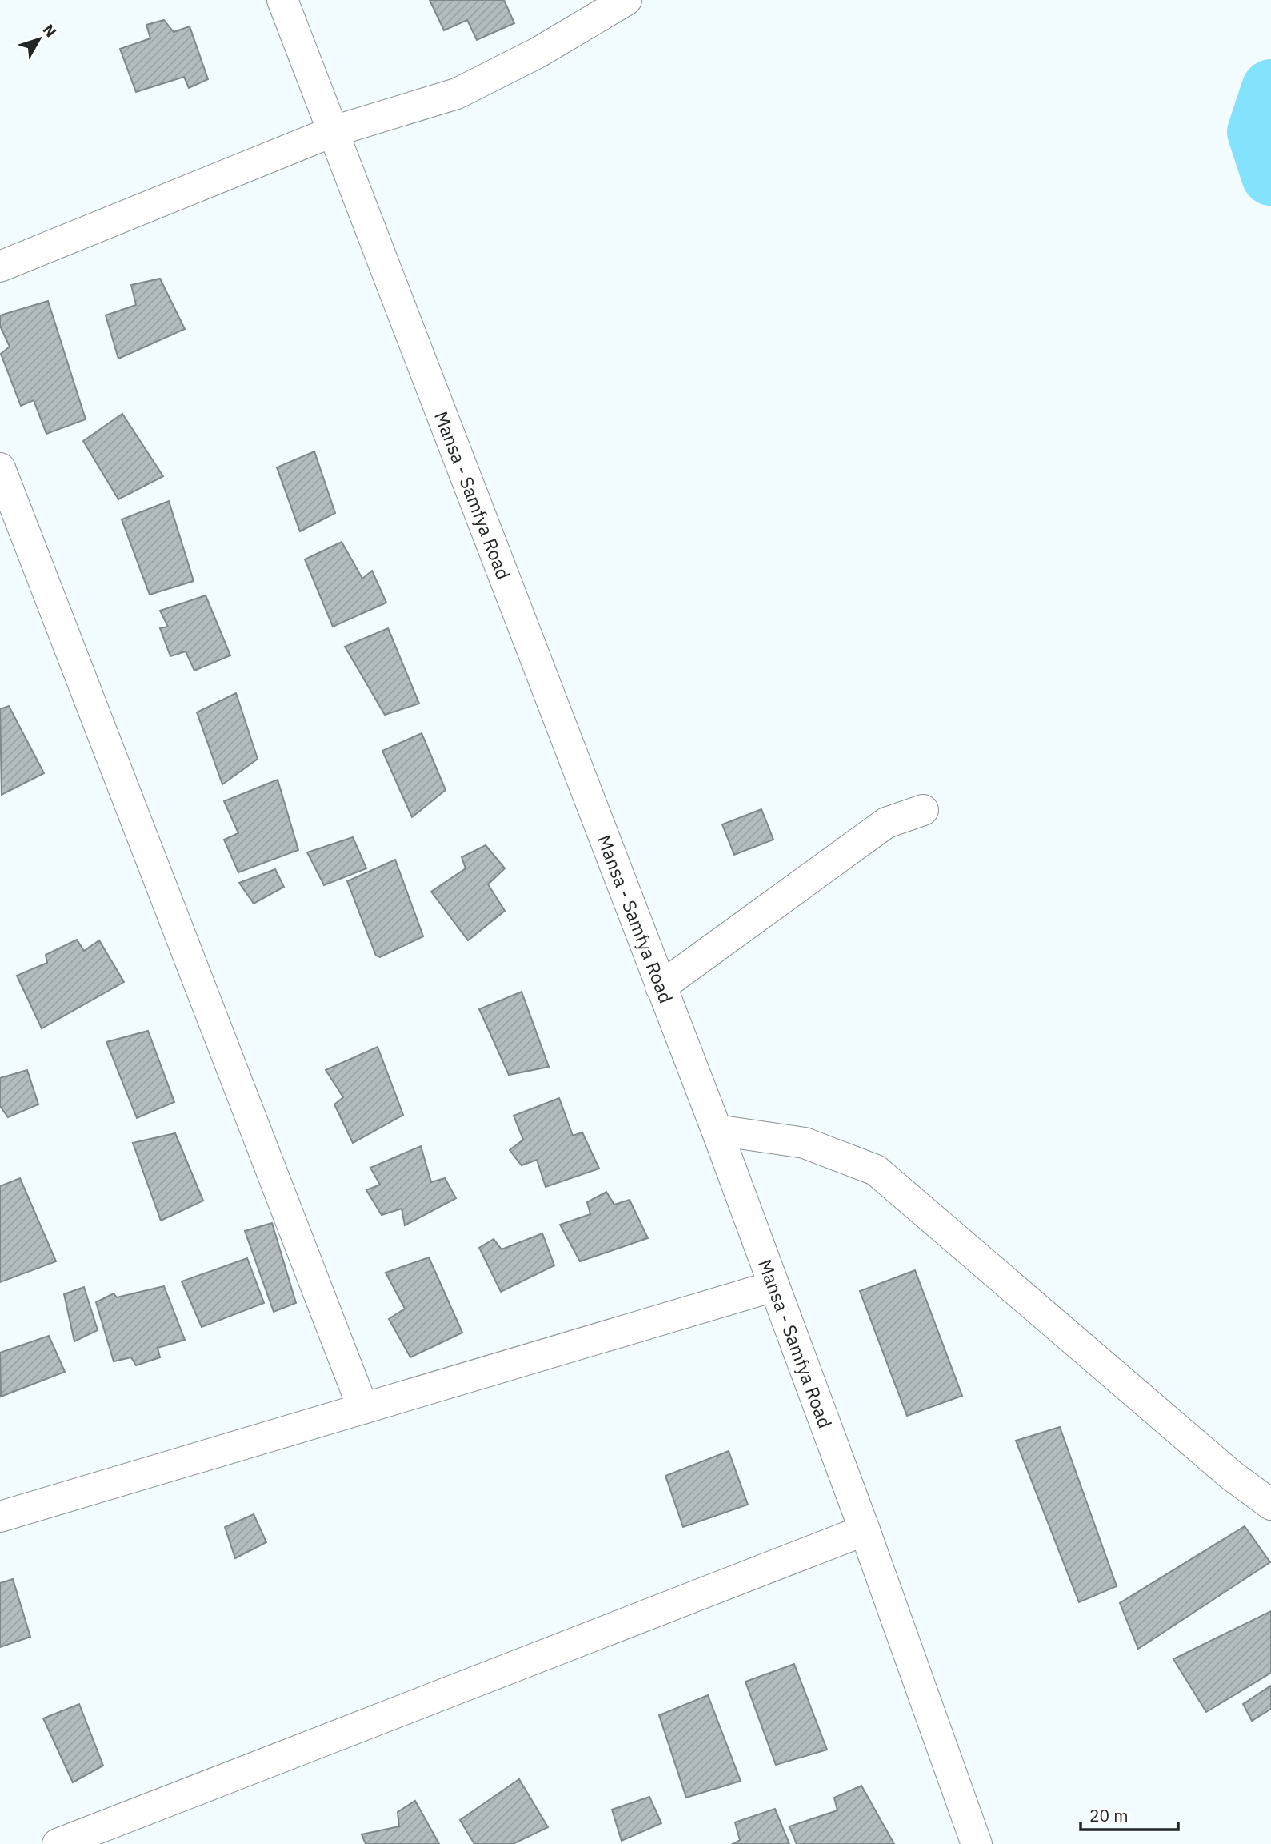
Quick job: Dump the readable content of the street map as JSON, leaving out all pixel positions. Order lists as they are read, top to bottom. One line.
{"streets":{"street":["Mansa - Samfya Road"]},"scale_bar":"20 m","north":"top right"}
